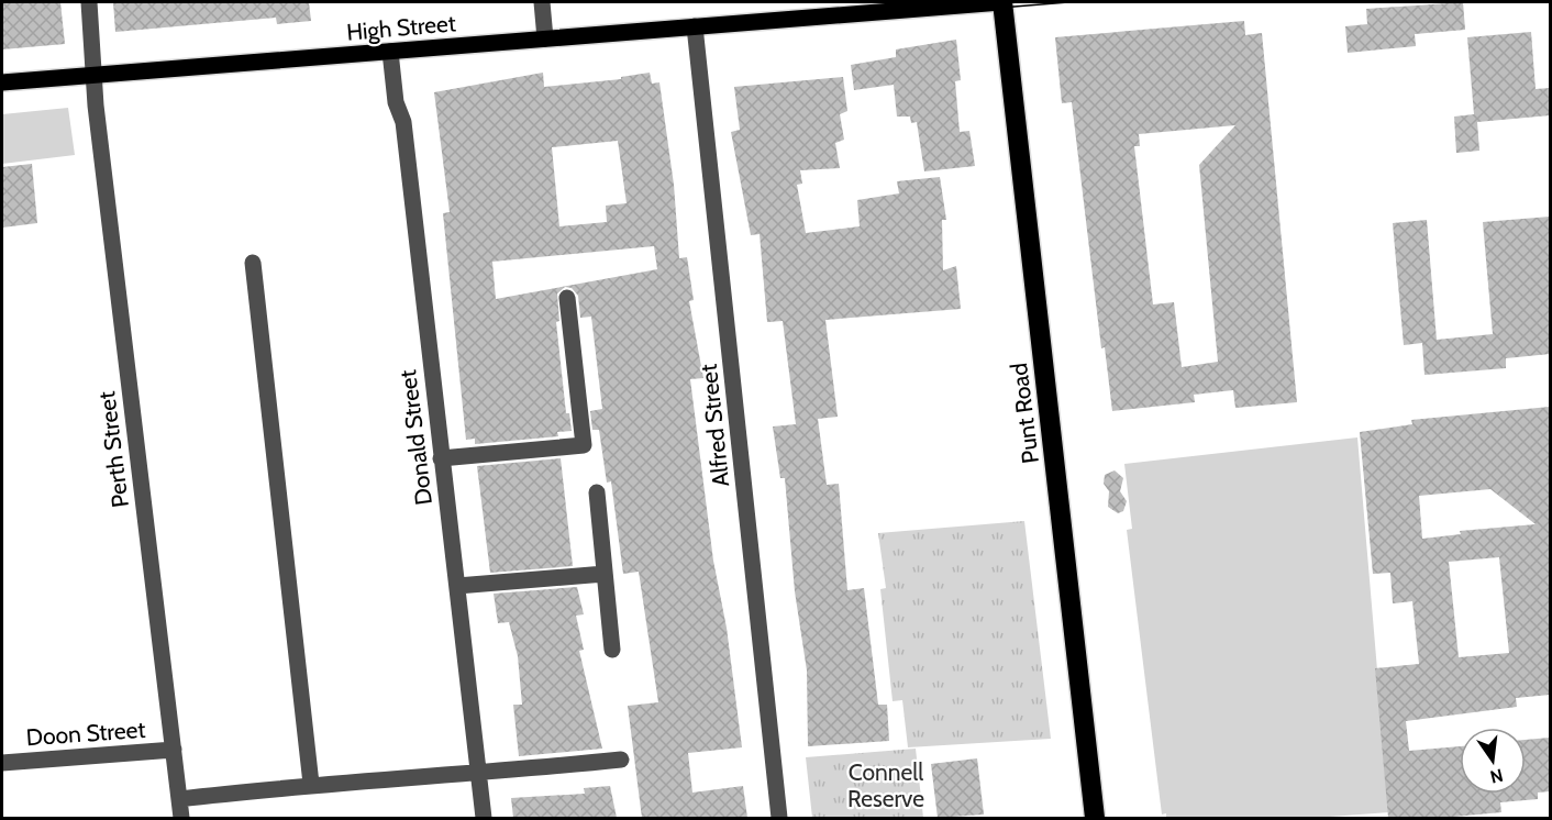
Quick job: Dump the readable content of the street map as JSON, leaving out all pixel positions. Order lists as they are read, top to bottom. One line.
{"streets":{"highway":["Punt Road"],"main road":["High Street"],"street":["Alfred Street","Donald Street","Perth Street","Doon Street"]},"crossings":[["High Street","Punt Road"],["High Street","Alfred Street"],["High Street","Donald Street"],["High Street","Perth Street"],["Perth Street","Doon Street"]],"parks":["Connell Reserve"],"north":"bottom"}
